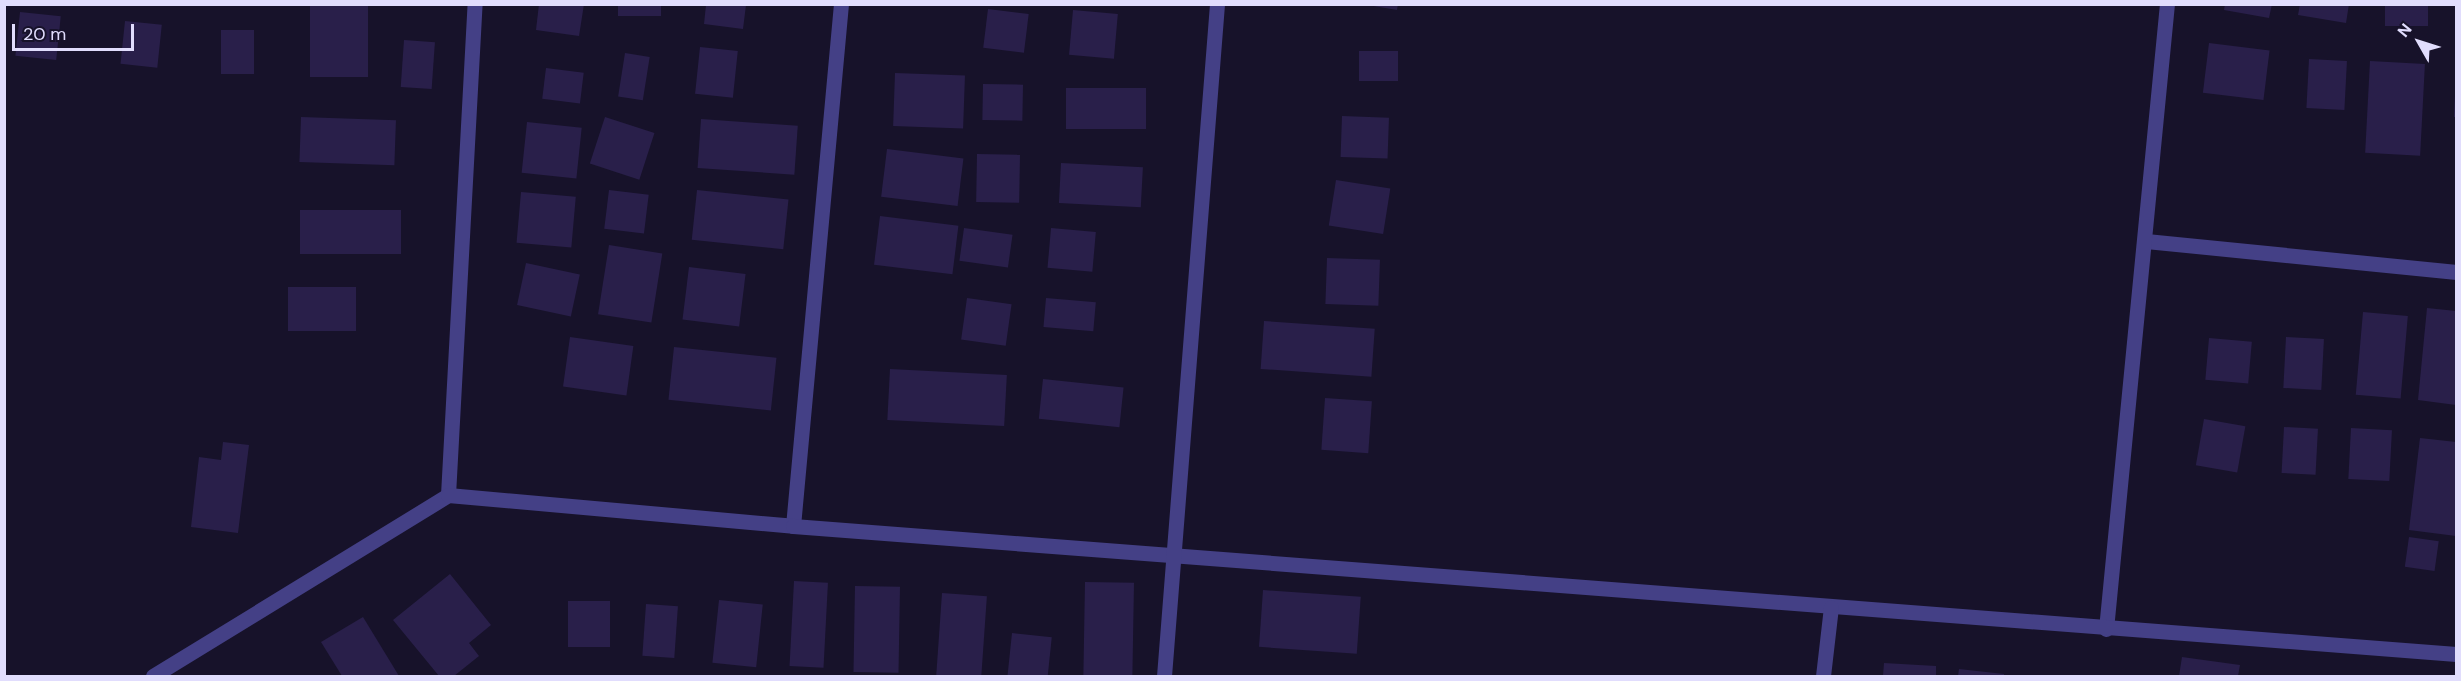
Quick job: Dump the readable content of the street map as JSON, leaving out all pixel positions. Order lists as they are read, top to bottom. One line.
{"scale_bar":"20 m","north":"top left"}
